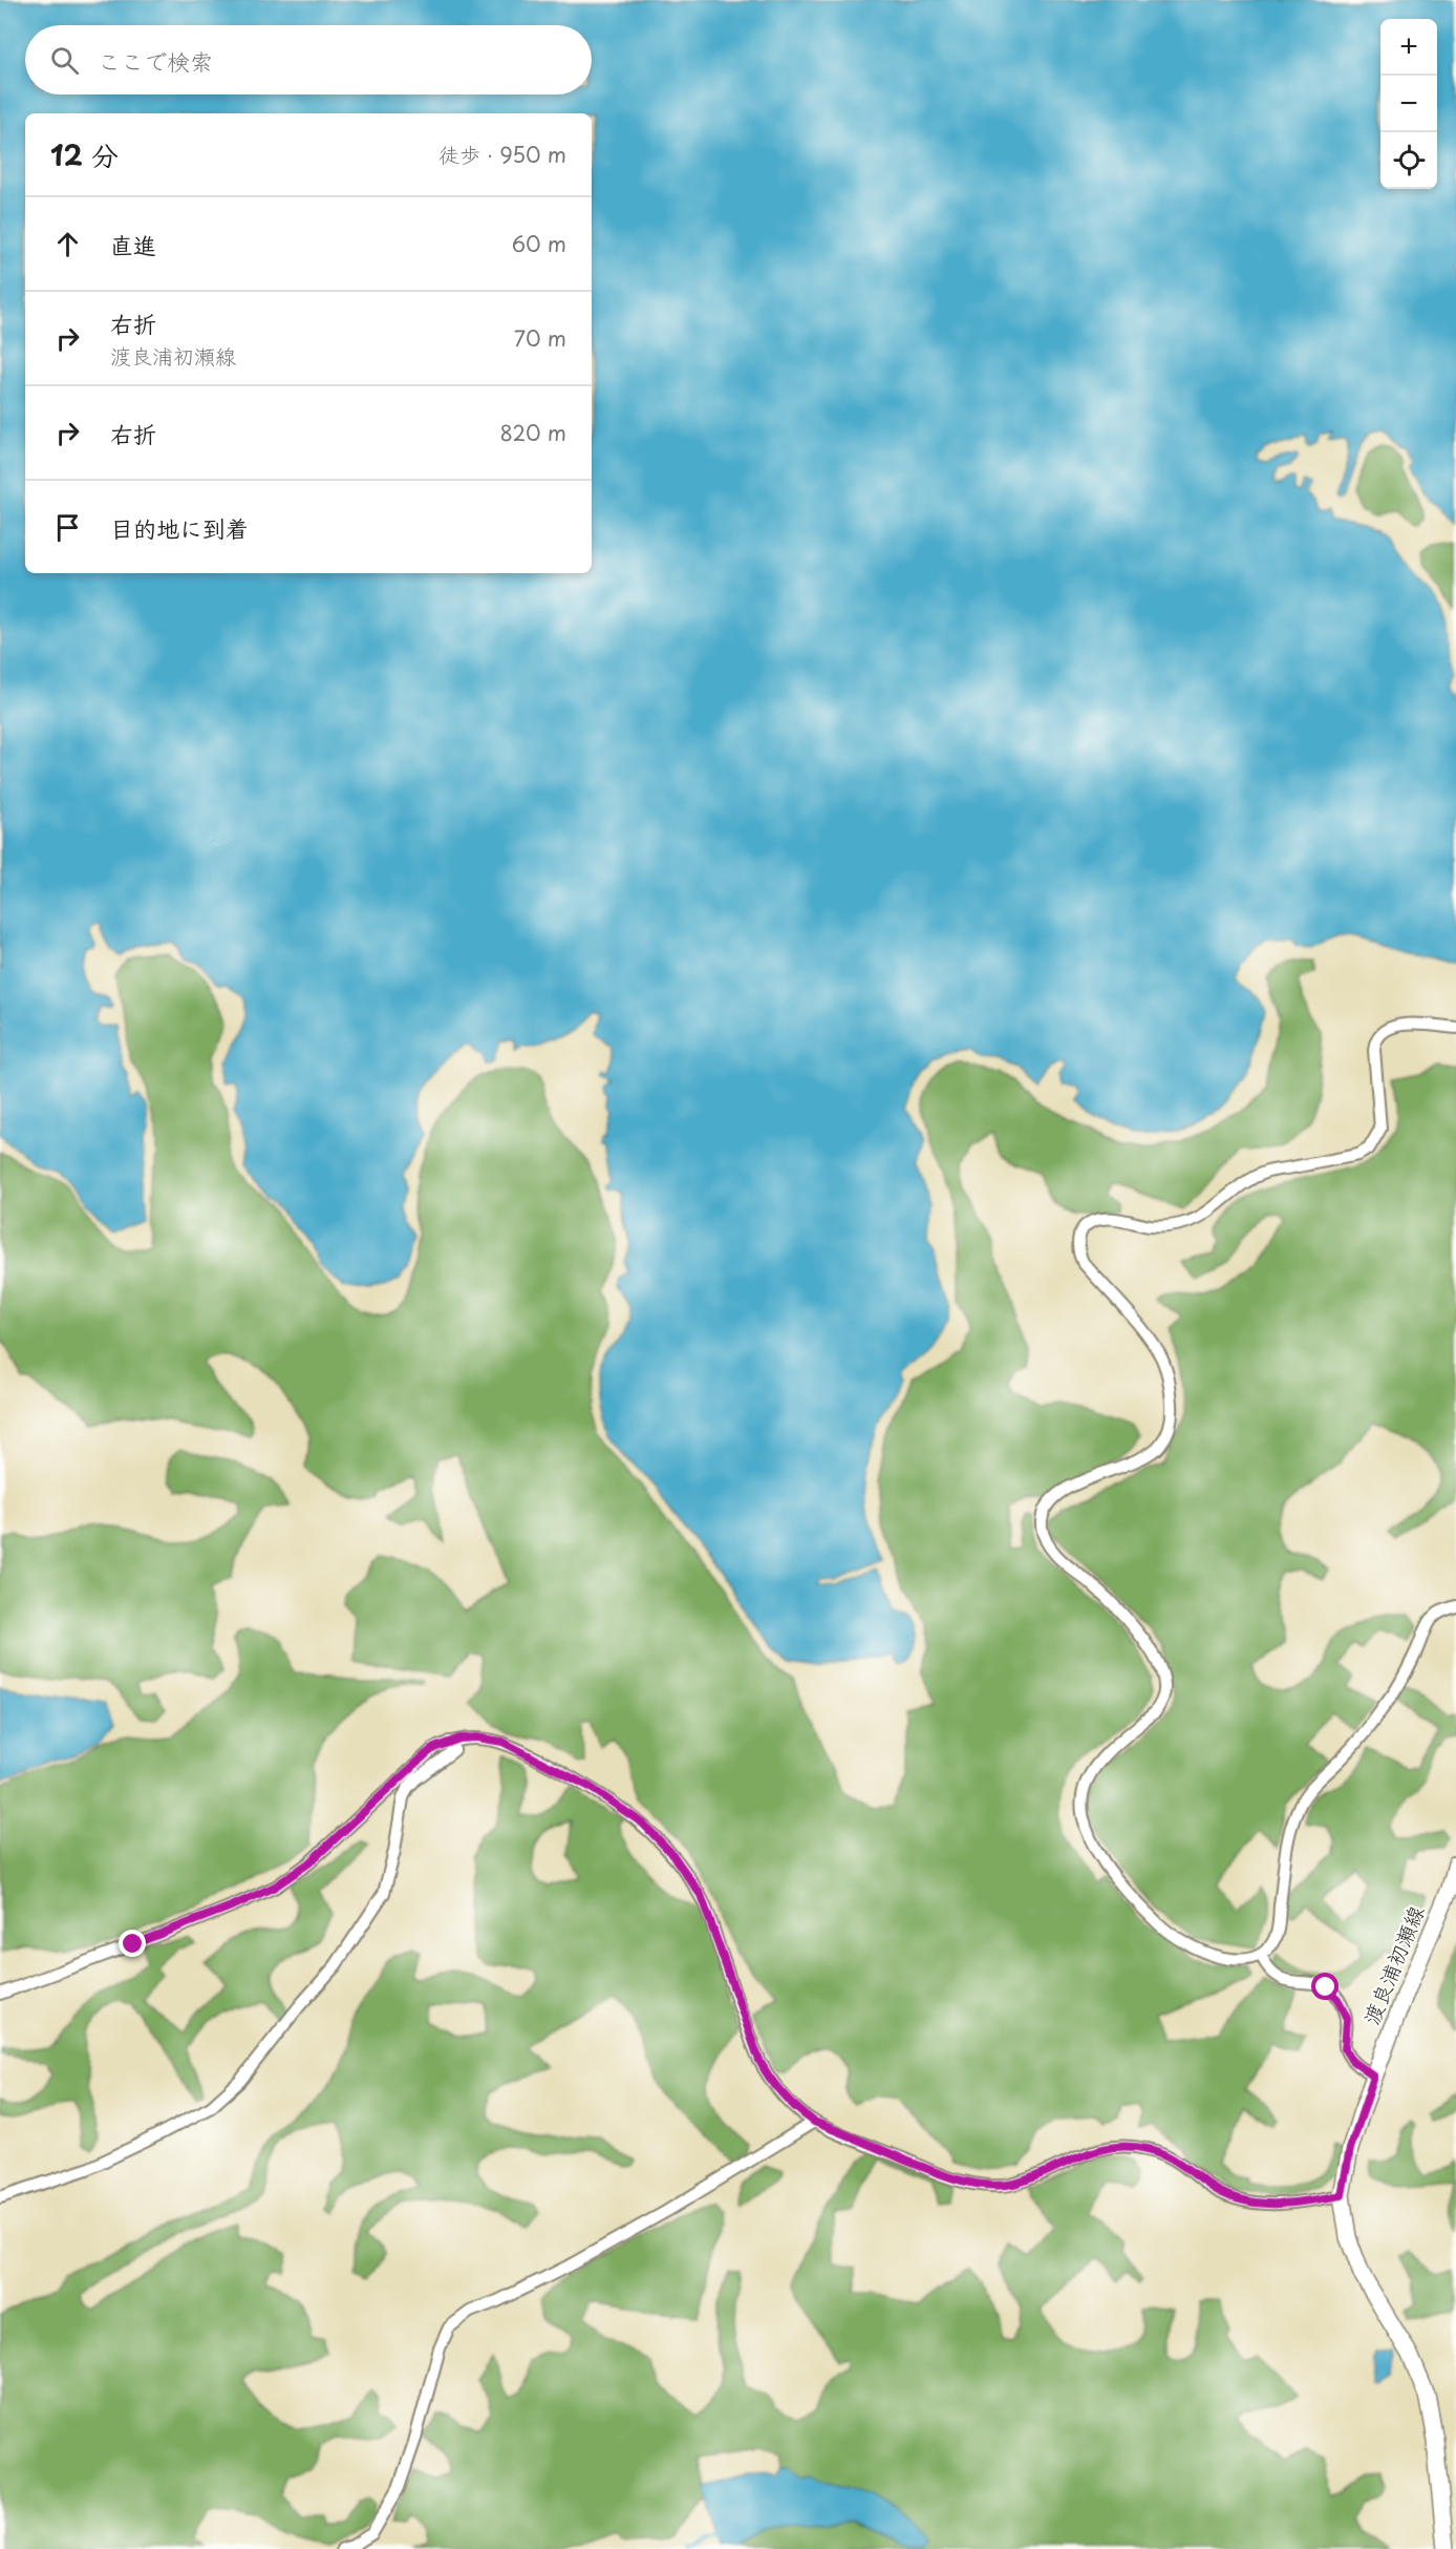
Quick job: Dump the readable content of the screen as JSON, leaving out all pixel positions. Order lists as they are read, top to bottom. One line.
{"streets":{"main road":["渡良浦初瀬線"]},"page":{"map_buttons":["+","−"],"search":"ここで検索","heading":["12 分","徒歩 · 950 m"],"list":[["直進","60 m"],["右折","渡良浦初瀬線","70 m"],["右折","820 m"],"目的地に到着"]}}
